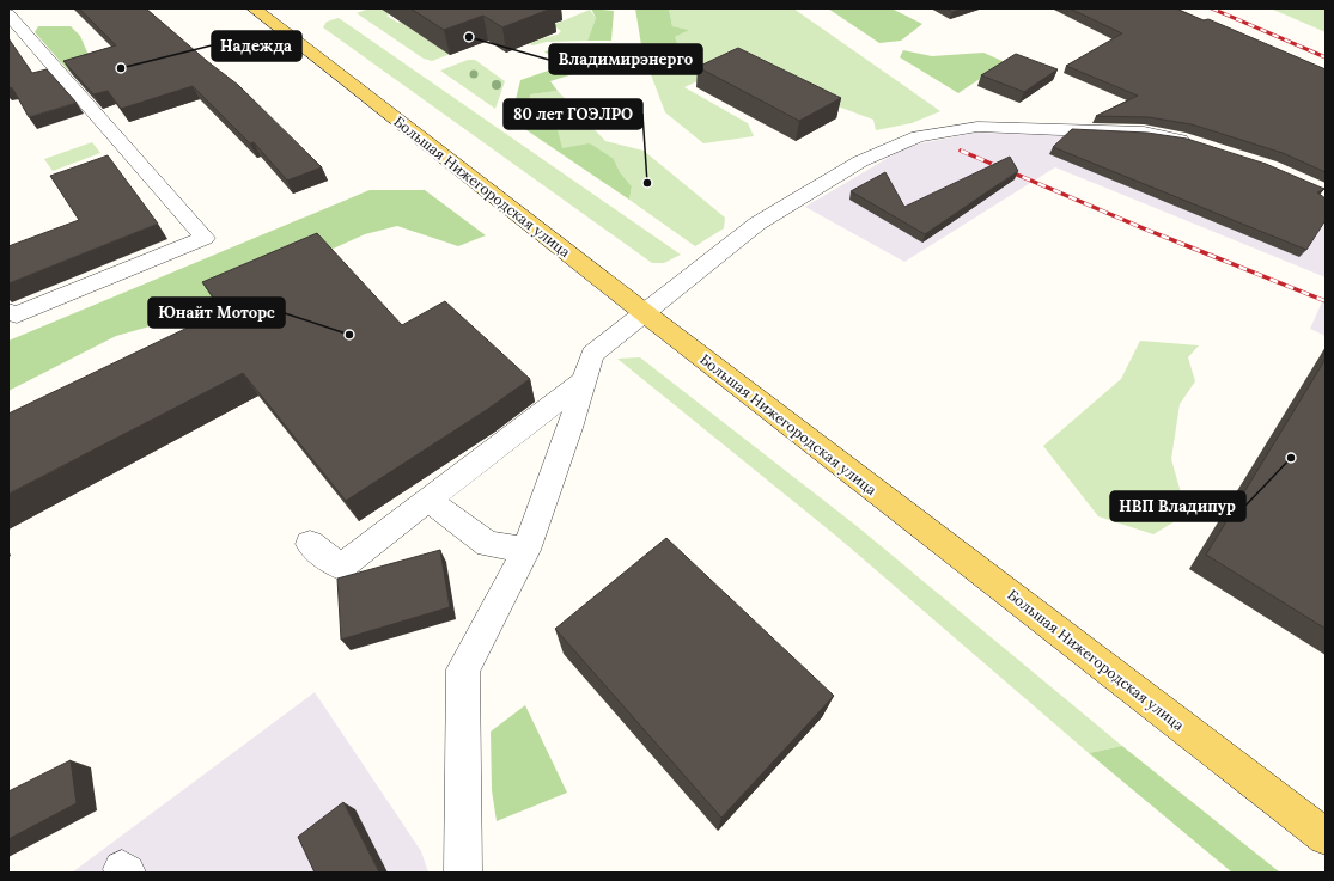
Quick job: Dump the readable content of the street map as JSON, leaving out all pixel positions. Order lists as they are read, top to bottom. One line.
{"streets":{"main road":["Большая Нижегородская улица"]},"places":["Владимирэнерго","Надежда","80 лет ГОЭЛРО","Юнайт Моторс","НВП Владипур"]}
